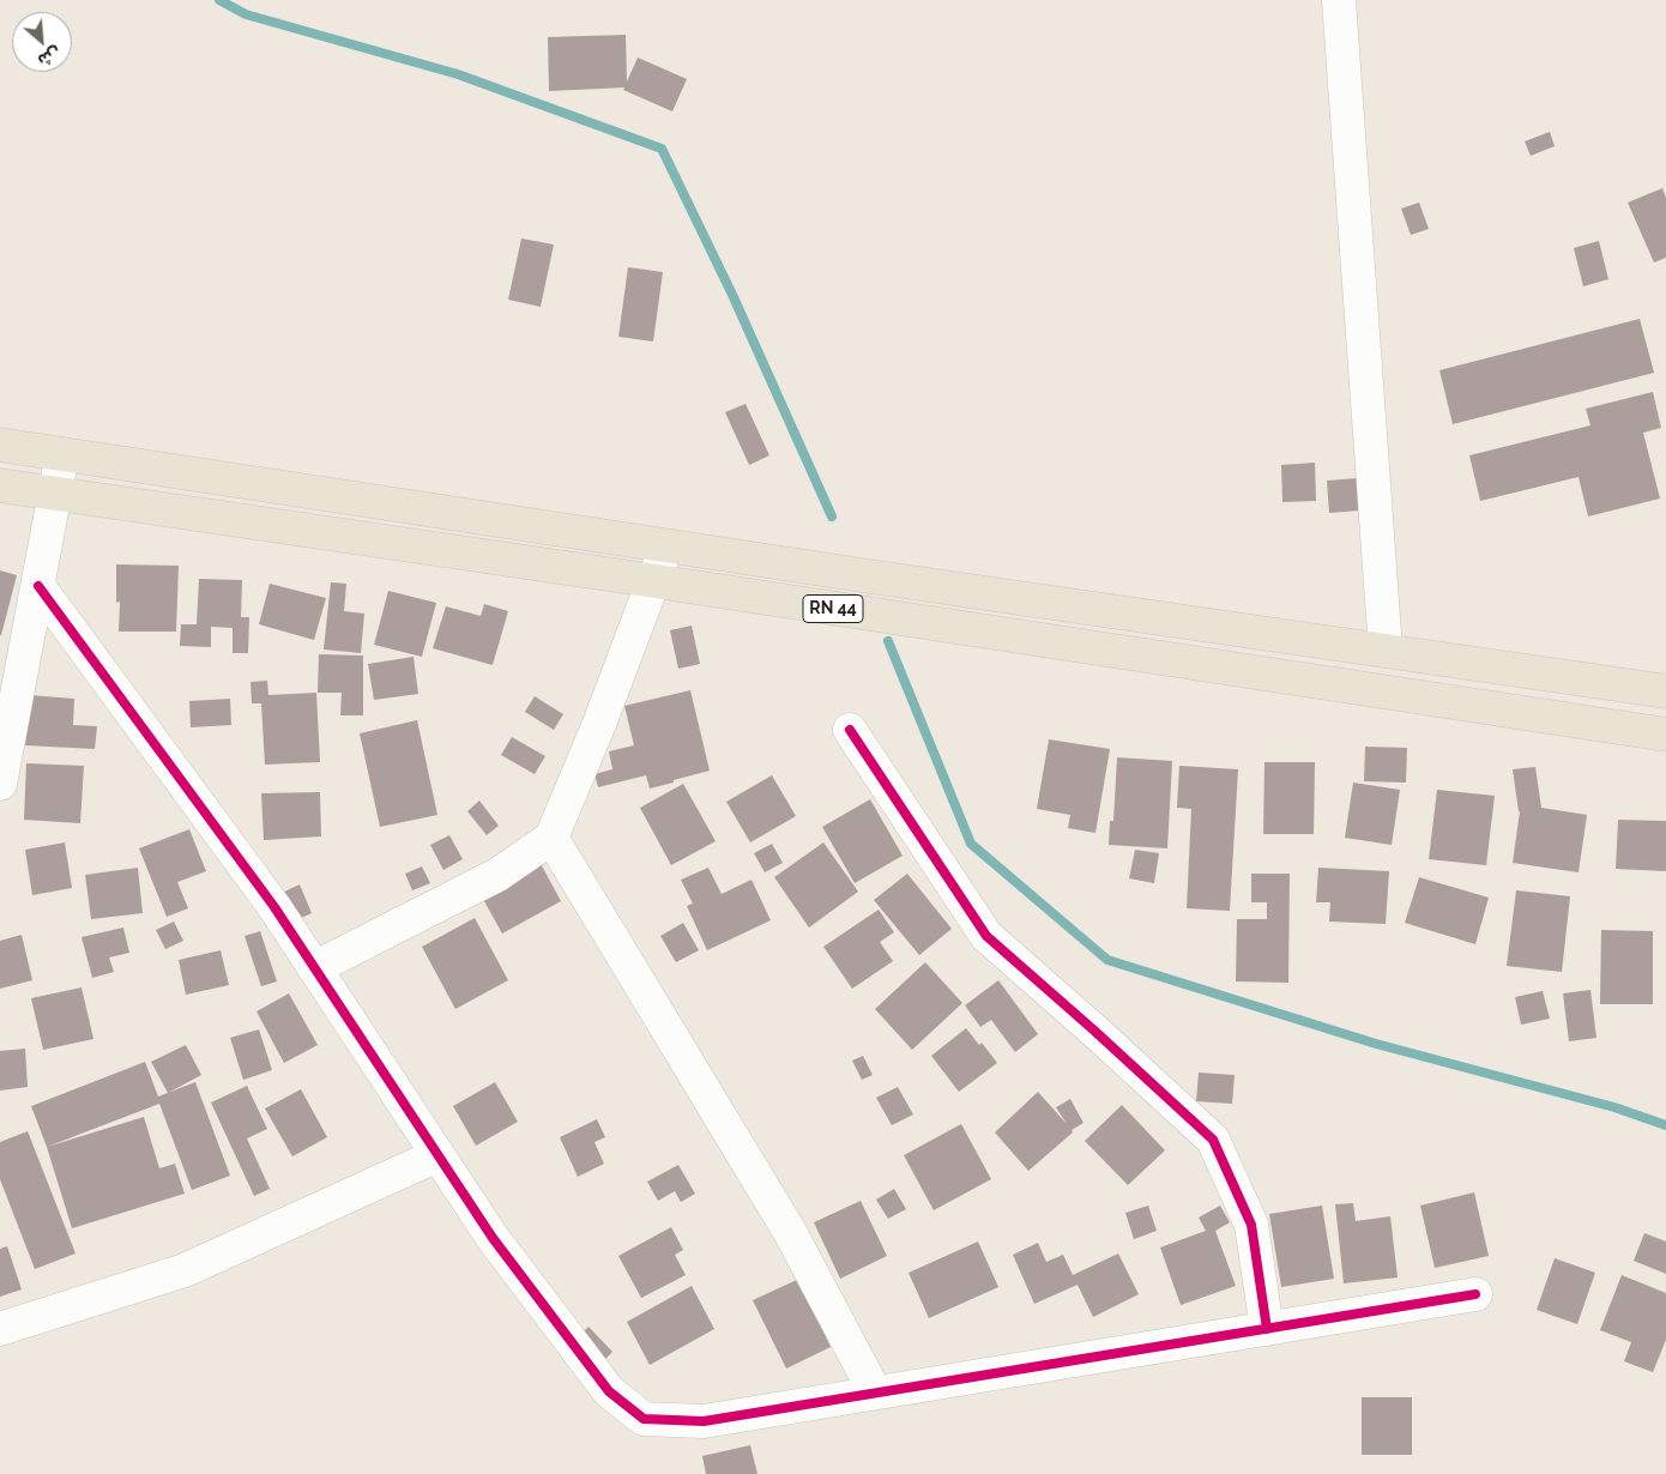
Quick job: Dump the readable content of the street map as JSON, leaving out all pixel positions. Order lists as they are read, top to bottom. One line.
{"streets":{"highway":["RN 44"]},"north":"bottom right"}
